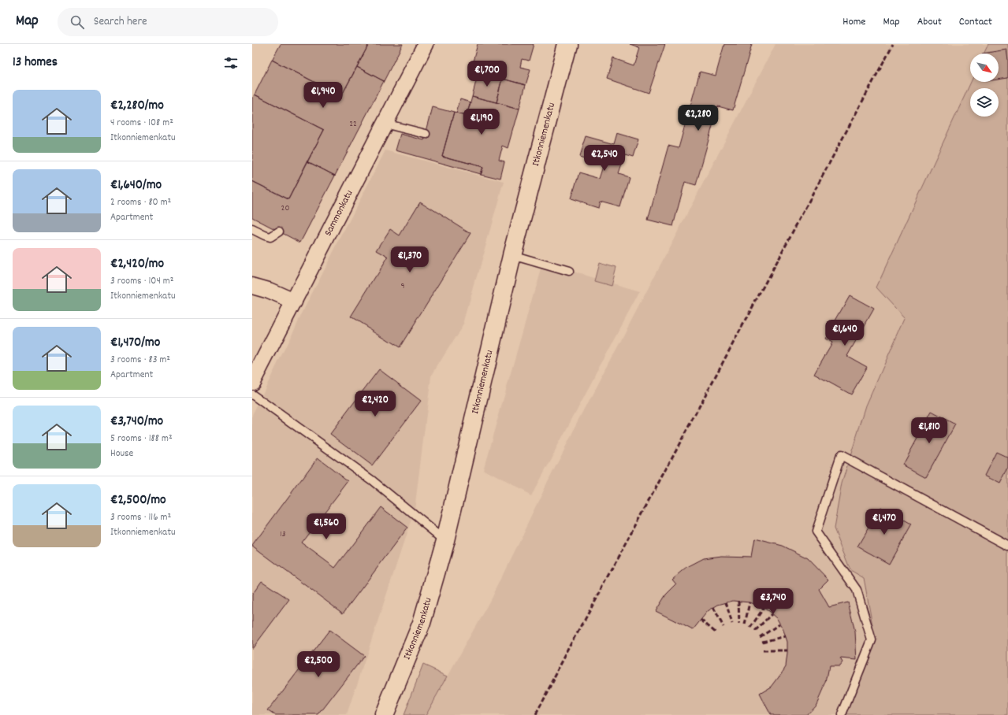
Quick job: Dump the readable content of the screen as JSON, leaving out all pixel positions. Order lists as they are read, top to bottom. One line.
{"streets":{"main road":["Itkonniemenkatu"],"street":["Sammonkatu"]},"house_numbers":["22","20","9","13"],"north":"bottom right","page":{"header":"Map","search":"Search here","nav":["Home","Map","About","Contact"],"heading":"13 homes","price":["€1,700","€1,940","€2,280","€1,190","€2,540","€1,370","€1,640","€2,420","€1,810","€1,470","€1,560","€3,740","€2,500"],"list":[{"name":"€2,280/mo","note":"4 rooms · 108 m² · Itkonniemenkatu"},{"name":"€1,640/mo","note":"2 rooms · 80 m² · Apartment"},{"name":"€2,420/mo","note":"3 rooms · 104 m² · Itkonniemenkatu"},{"name":"€1,470/mo","note":"3 rooms · 83 m² · Apartment"},{"name":"€3,740/mo","note":"5 rooms · 188 m² · House"},{"name":"€2,500/mo","note":"3 rooms · 116 m² · Itkonniemenkatu"}]}}
